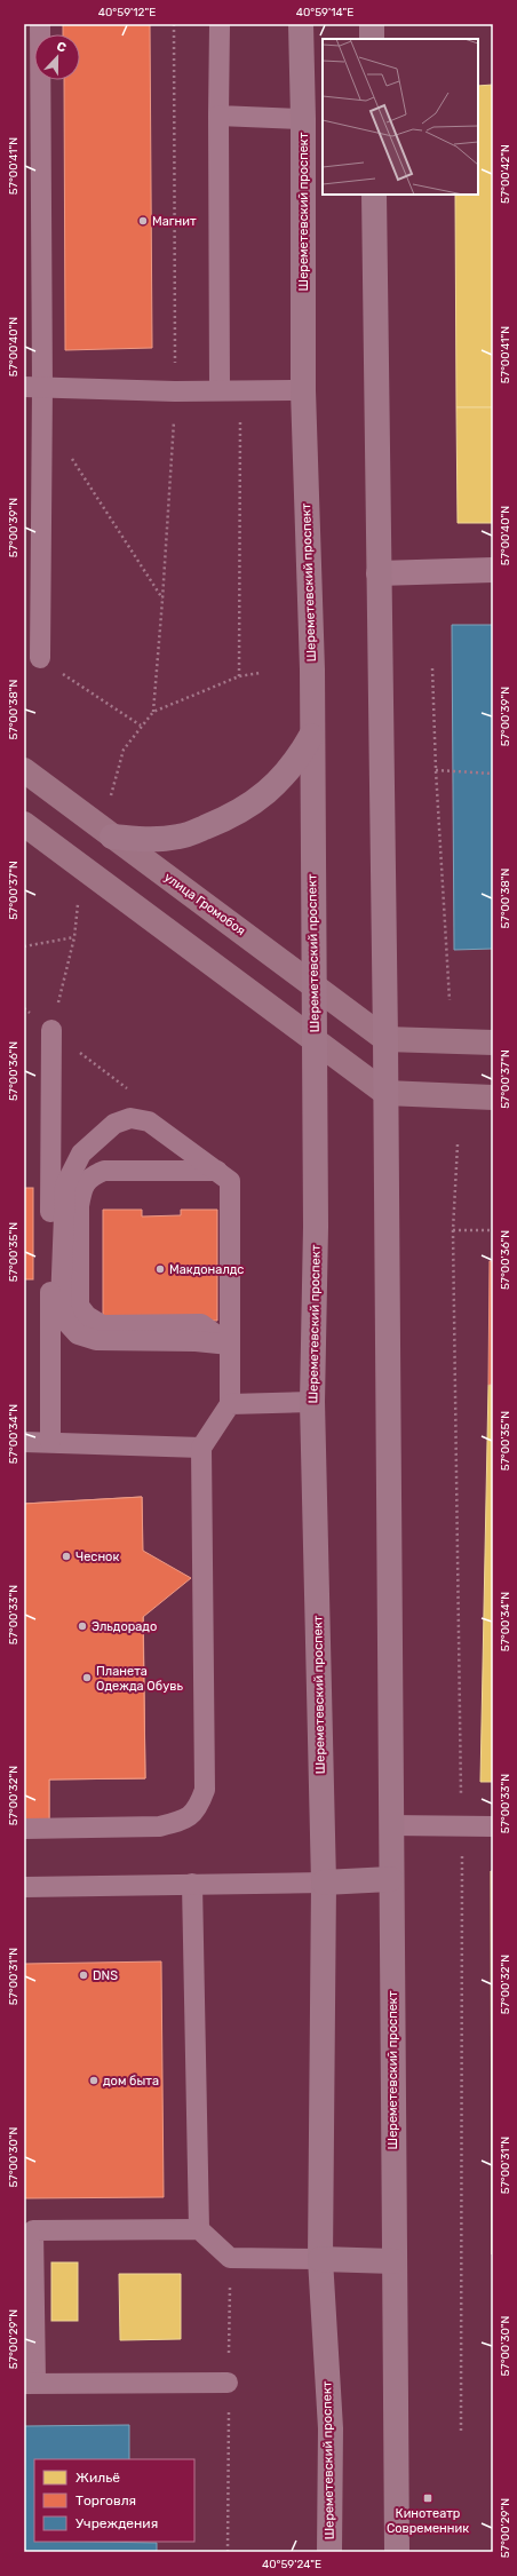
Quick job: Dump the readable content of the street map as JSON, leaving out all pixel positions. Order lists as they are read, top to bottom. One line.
{"streets":{"main road":["Шереметевский проспект","улица Громобоя"]},"crossings":[["Шереметевский проспект","улица Громобоя"]],"places":{"other":["Магнит","Макдоналдс","Чеснок","Эльдорадо","Планета Одежда Обувь","DNS","дом быта"],"transit":["Кинотеатр Современник"]},"legend":["Жильё","Торговля","Учреждения"],"north":"top","coordinates":["40°59'12\"E","40°59'14\"E","57°00'41\"N","57°00'42\"N","57°00'40\"N","57°00'39\"N","57°00'38\"N","57°00'37\"N","57°00'36\"N","57°00'35\"N","57°00'34\"N","57°00'33\"N","57°00'32\"N","57°00'31\"N","57°00'30\"N","57°00'29\"N","40°59'24\"E"]}
